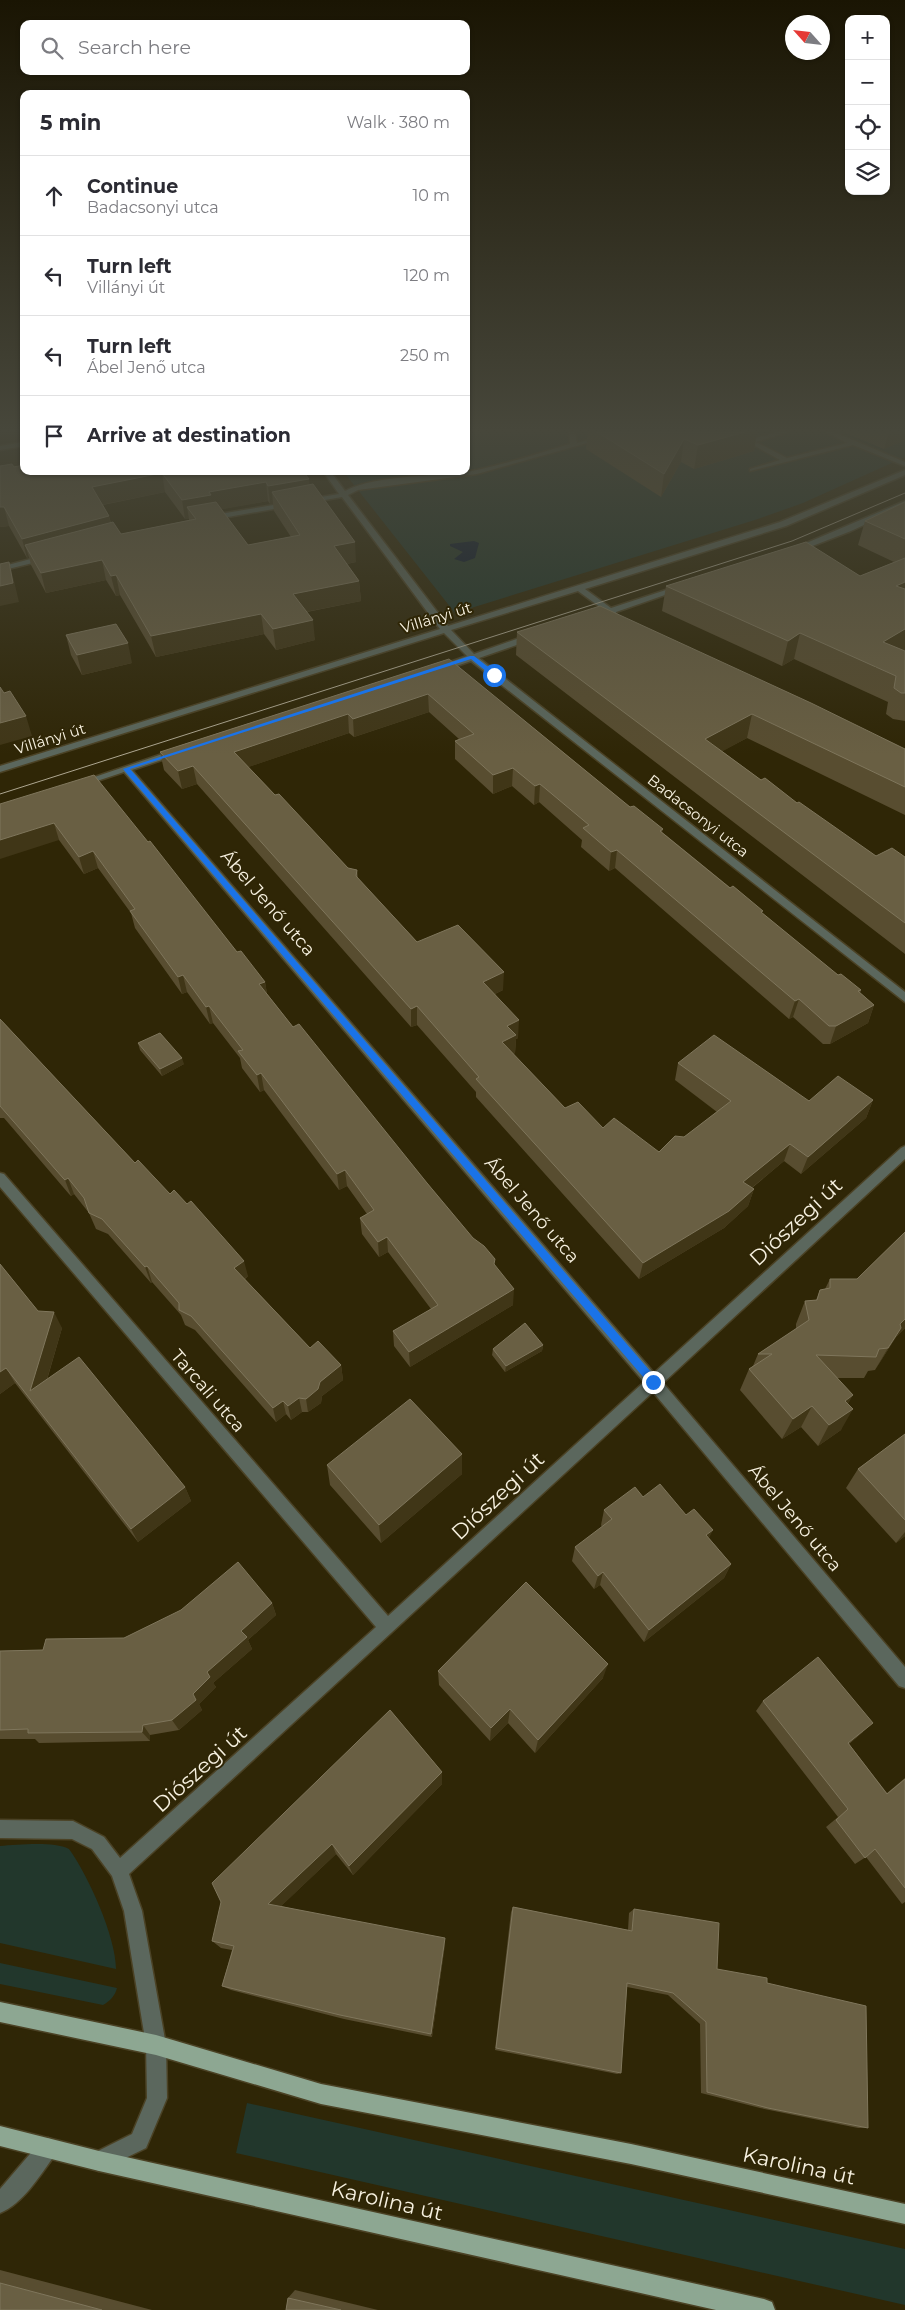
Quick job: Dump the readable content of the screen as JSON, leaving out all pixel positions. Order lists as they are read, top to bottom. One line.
{"streets":{"main road":["Karolina út"],"street":["Villányi út","Badacsonyi utca","Ábel Jenő utca","Diószegi út","Tarcali utca"]},"crossings":[["Villányi út","Badacsonyi utca"],["Ábel Jenő utca","Diószegi út"],["Diószegi út","Tarcali utca"]],"north":"top left","page":{"map_buttons":["+","−"],"search":"Search here","heading":["5 min","Walk · 380 m"],"list":[["Continue","Badacsonyi utca","10 m"],["Turn left","Villányi út","120 m"],["Turn left","Ábel Jenő utca","250 m"],"Arrive at destination"]}}
